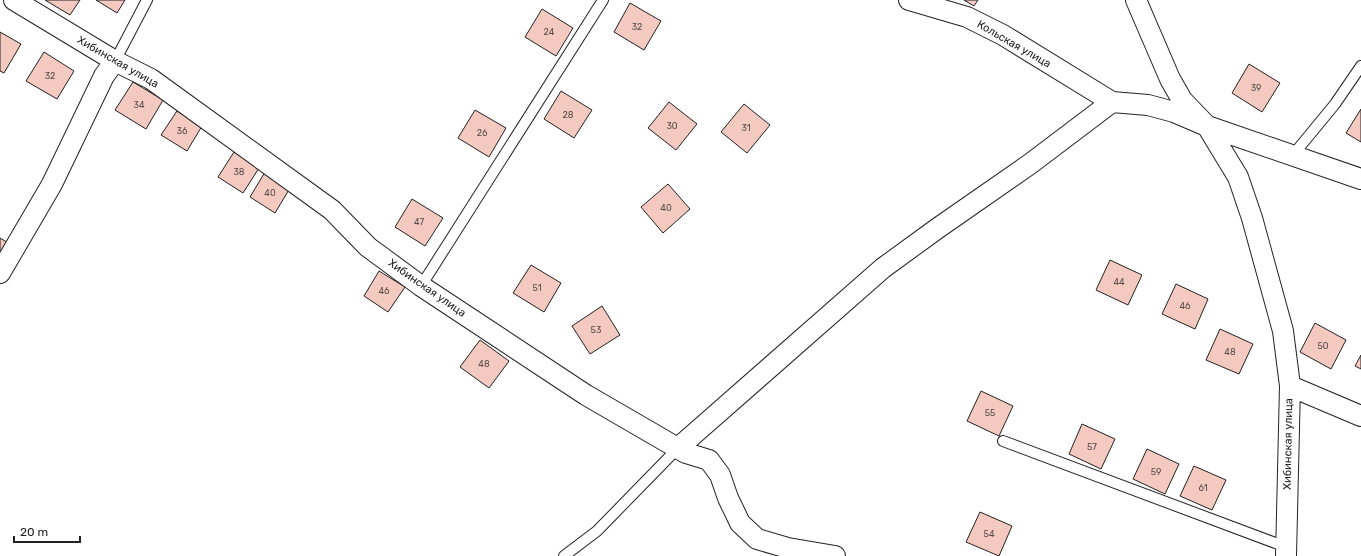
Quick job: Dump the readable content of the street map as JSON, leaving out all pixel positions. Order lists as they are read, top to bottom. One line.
{"streets":{"street":["Кольская улица","Хибинская улица"]},"house_numbers":["32","24","32","39","34","28","30","31","36","26","38","40","40","47","44","51","46","46","53","50","48","48","55","57","59","61","54"],"scale_bar":"20 m"}
